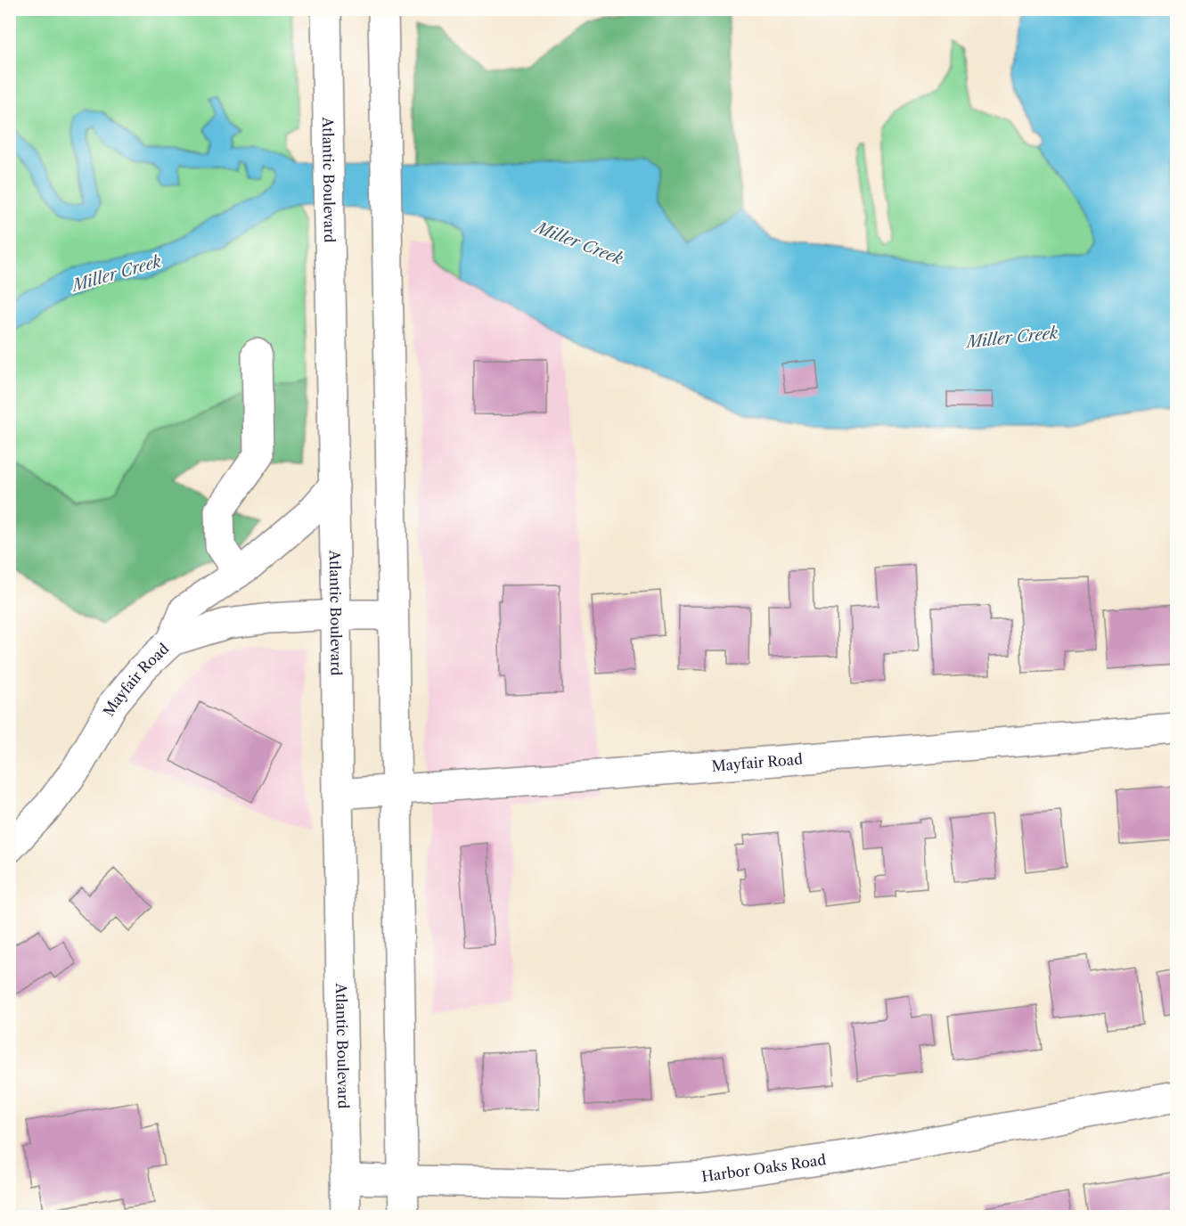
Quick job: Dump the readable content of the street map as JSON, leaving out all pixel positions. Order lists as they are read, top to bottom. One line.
{"streets":{"main road":["Atlantic Boulevard","Mayfair Road","Harbor Oaks Road"]},"crossings":[["Atlantic Boulevard","Mayfair Road"],["Atlantic Boulevard","Harbor Oaks Road"]],"water":["Miller Creek"]}
